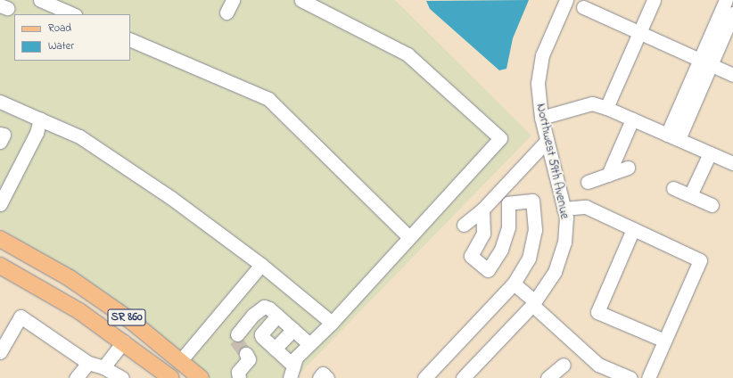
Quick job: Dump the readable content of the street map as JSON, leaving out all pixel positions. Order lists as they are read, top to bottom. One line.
{"streets":{"main road":["SR 860"],"street":["Northwest 59th Avenue"]},"legend":["Road","Water"]}
